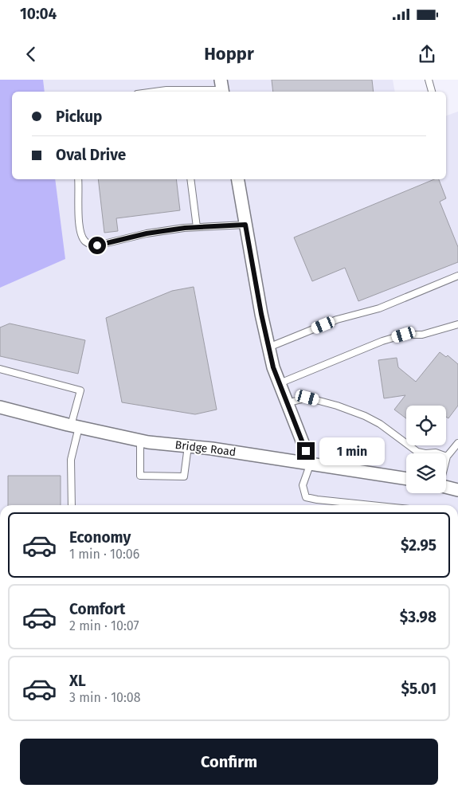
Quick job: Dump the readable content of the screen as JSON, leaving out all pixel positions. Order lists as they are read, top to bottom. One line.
{"streets":{"street":["Bridge Road"]},"page":{"status":"10:04","header":"Hoppr","banner":["Pickup","Oval Drive"],"bubble":"1 min","list":[{"name":"Economy","note":"1 min · 10:06","value":"$2.95"},{"name":"Comfort","note":"2 min · 10:07","value":"$3.98"},{"name":"XL","note":"3 min · 10:08","value":"$5.01"}],"buttons":"Confirm"}}
